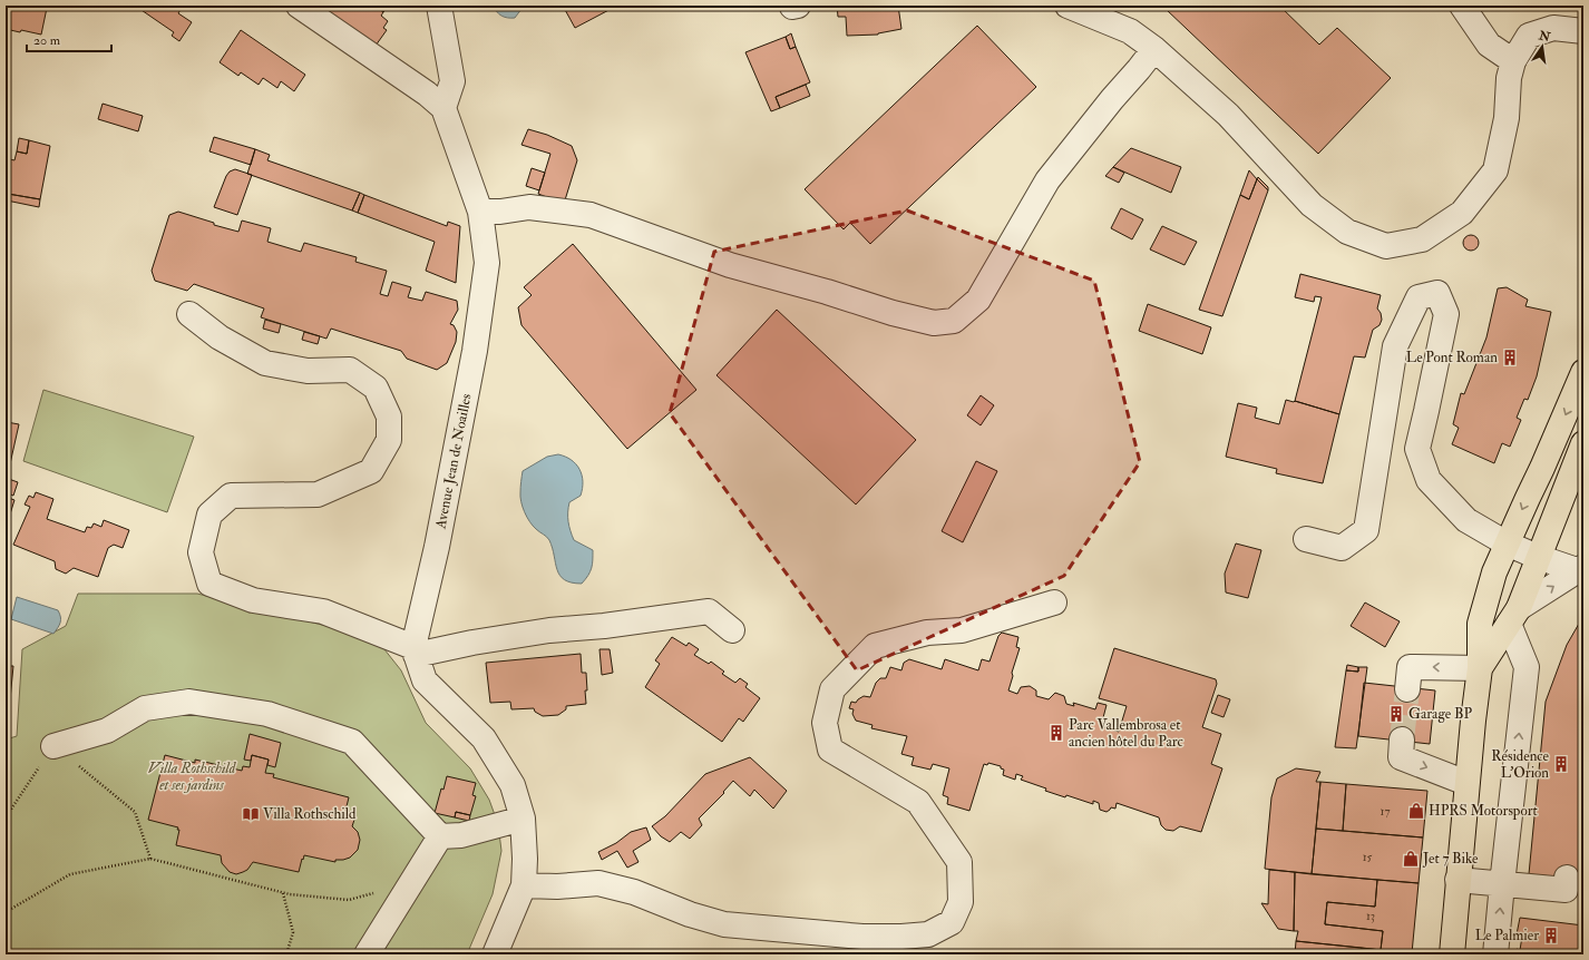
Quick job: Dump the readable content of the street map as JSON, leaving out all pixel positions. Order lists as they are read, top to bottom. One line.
{"streets":{"street":["Avenue Jean de Noailles"]},"parks":["Villa Rothschild et ses jardins"],"places":{"building":["Le Pont Roman","Garage BP","Parc Vallembrosa et ancien hôtel du Parc","Résidence L'Orion","Le Palmier"],"shop":["HPRS Motorsport","Jet 7 Bike"],"library":["Villa Rothschild"]},"house_numbers":["17","15","13"],"scale_bar":"20 m","north":"top"}
